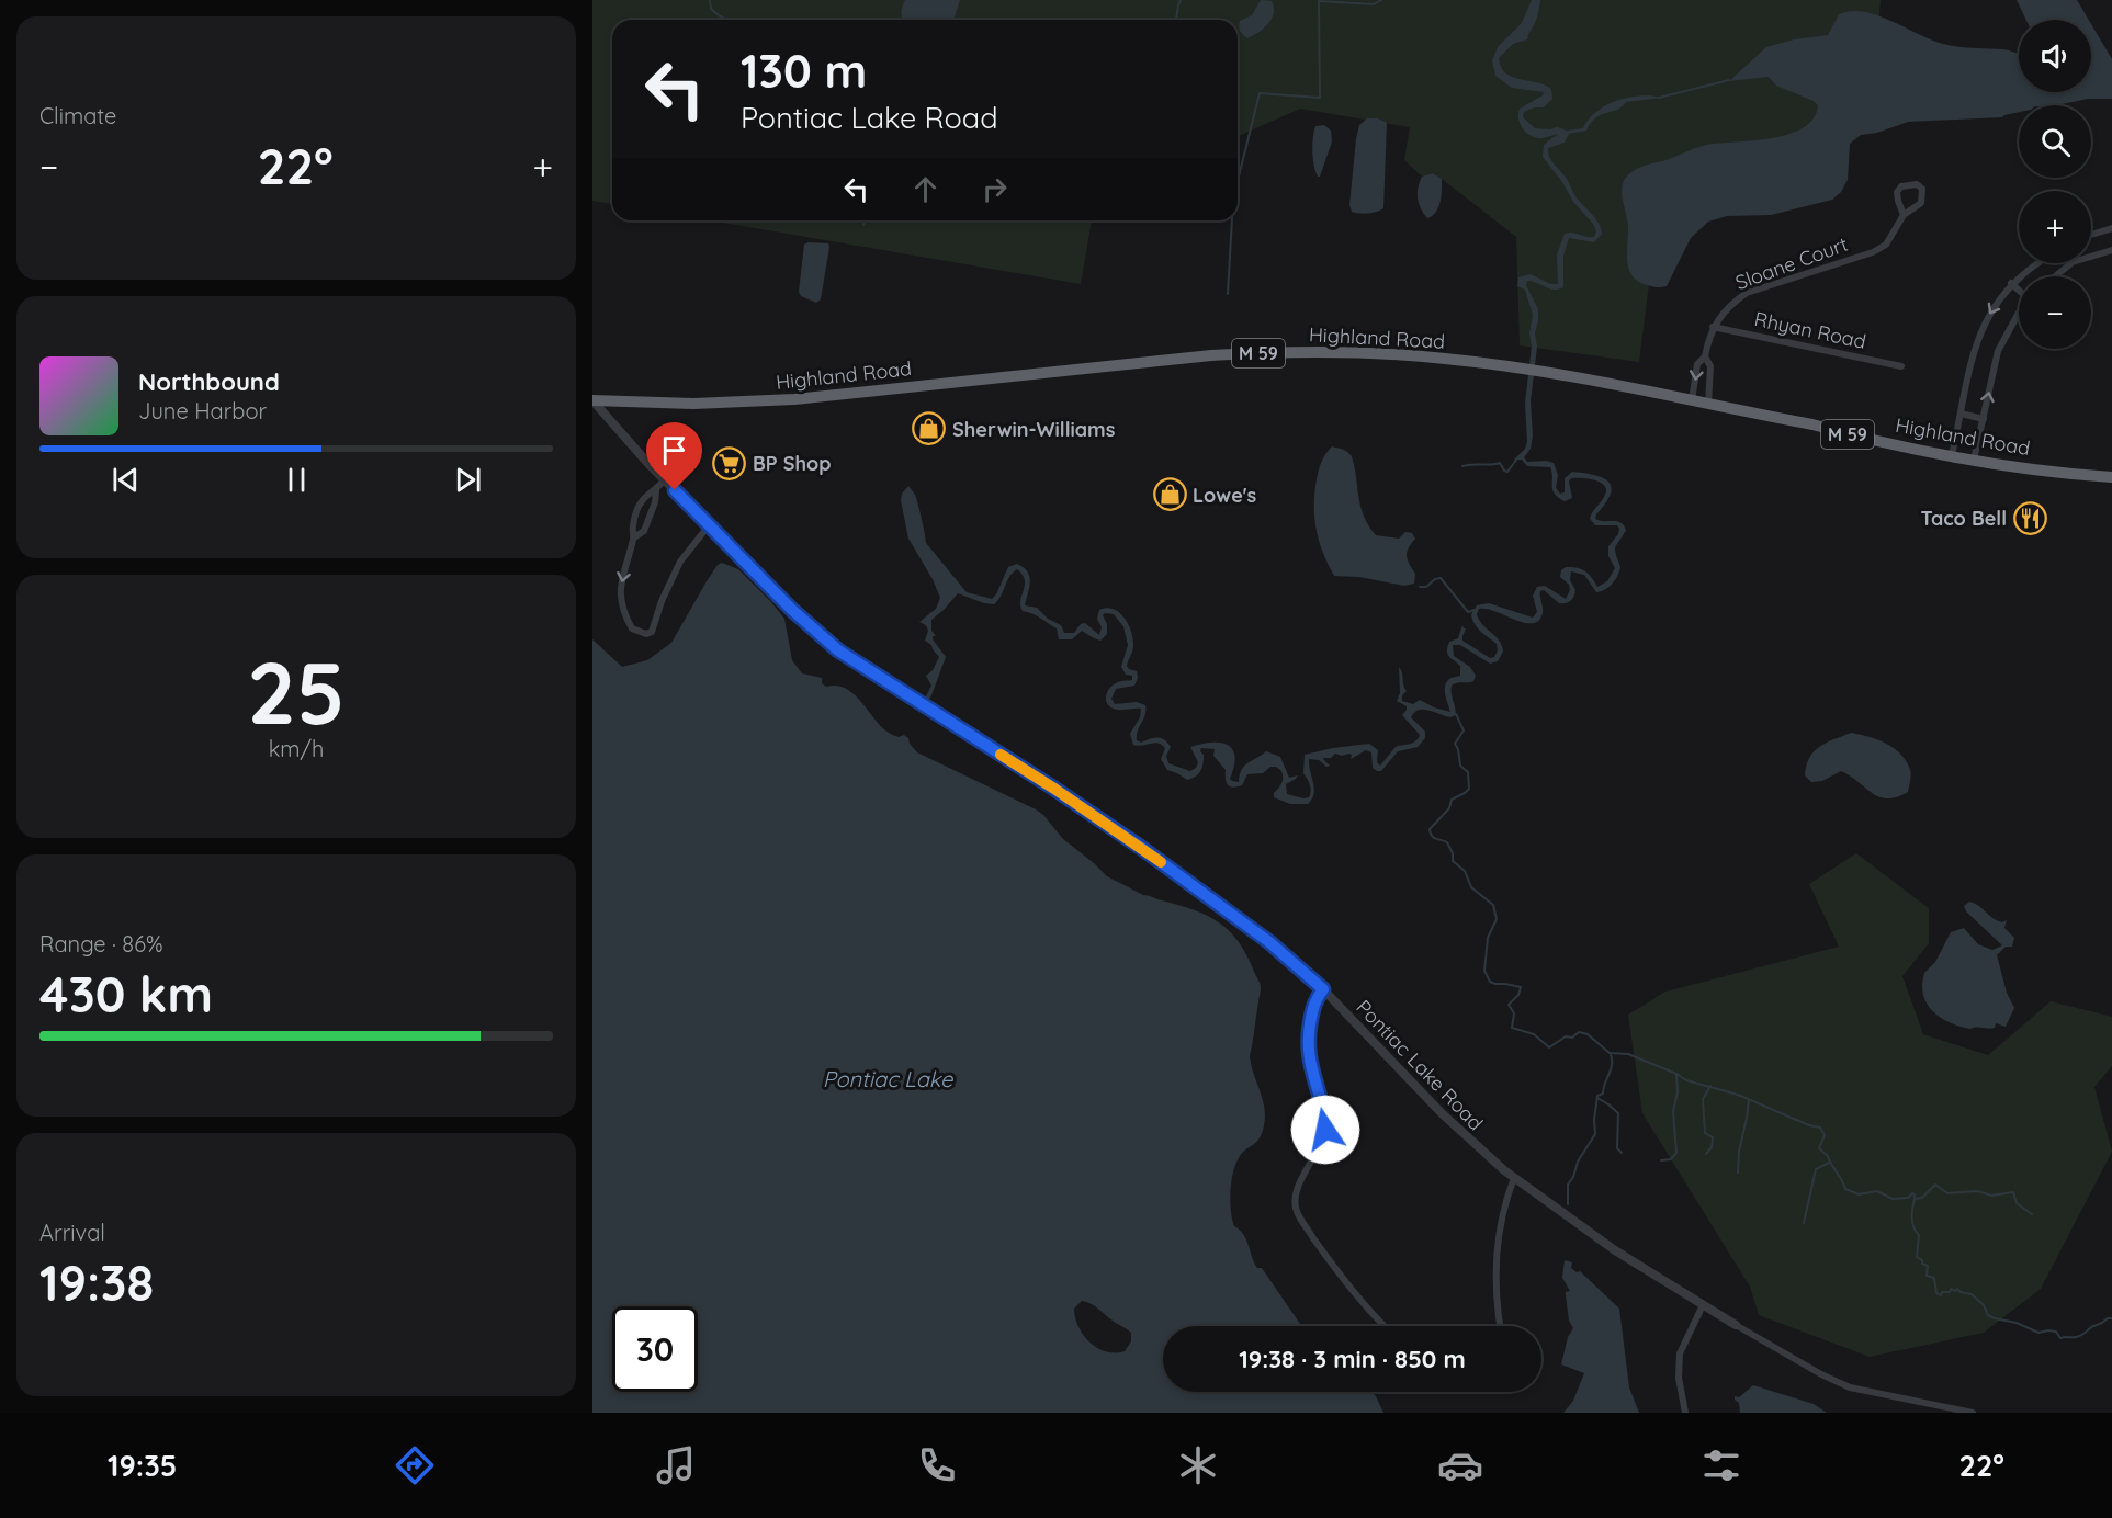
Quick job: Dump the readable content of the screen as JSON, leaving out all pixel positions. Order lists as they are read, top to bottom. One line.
{"streets":{"highway":["Highland Road","M 59"],"street":["Sloane Court","Rhyan Road","Pontiac Lake Road"]},"crossings":[["Sloane Court","Rhyan Road"],["Sloane Court","Highland Road"],["Highland Road","Pontiac Lake Road"]],"water":["Pontiac Lake"],"places":{"shop":["Sherwin-Williams","Lowe's"],"supermarket":["BP Shop"],"restaurant":["Taco Bell"]},"page":{"tile":["Climate",["25","km/h"],["Range · 86%","430 km"],["Arrival","19:38"]],"map_buttons":["+","−"],"turn":["130 m","Pontiac Lake Road"],"heat":["−","22°","+"],"song":["Northbound","June Harbor"],"limit":"30","trip":"19:38 · 3 min · 850 m","tabs":["19:35","22°"]}}
